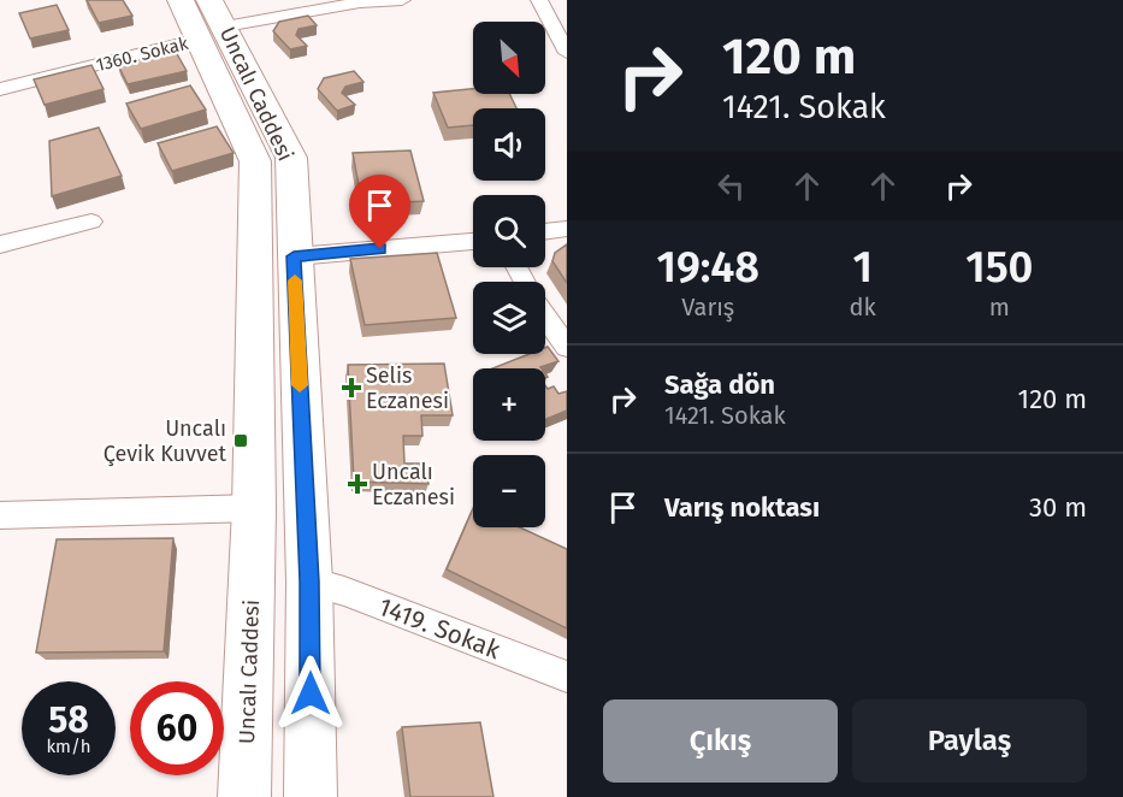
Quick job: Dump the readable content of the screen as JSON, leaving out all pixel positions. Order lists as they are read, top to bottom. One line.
{"streets":{"main road":["Uncalı Caddesi"],"street":["1360. Sokak","1419. Sokak"]},"crossings":[["1360. Sokak","Uncalı Caddesi"],["Uncalı Caddesi","1419. Sokak"]],"places":{"health":["Selis Eczanesi","Uncalı Eczanesi"],"transit":["Uncalı Çevik Kuvvet"]},"north":"bottom right","page":{"turn":["120 m","1421. Sokak"],"map_buttons":["+","−"],"eta":["19:48","Varış","1","dk","150","m"],"list":[{"name":"Sağa dön","note":"1421. Sokak","value":"120 m"},{"name":"Varış noktası","value":"30 m"}],"speed":"58 km/h","limit":"60","buttons":["Çıkış","Paylaş"]}}
